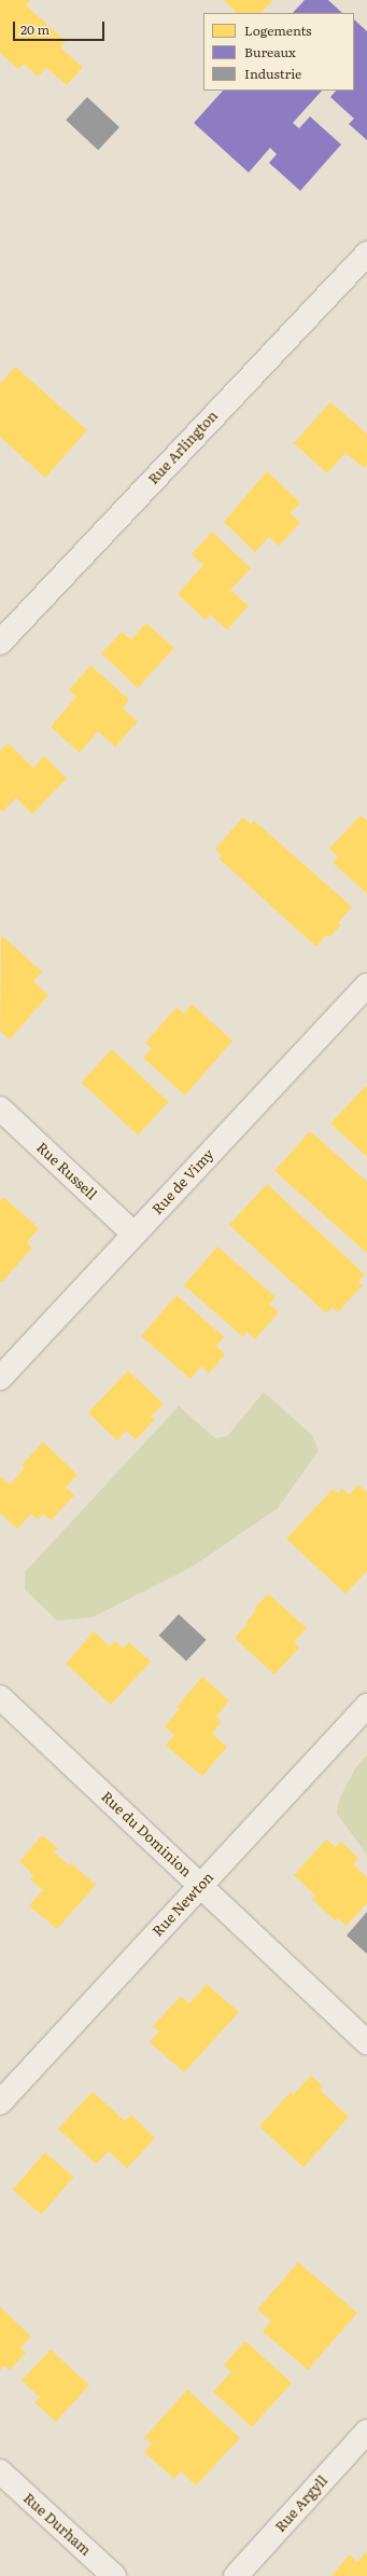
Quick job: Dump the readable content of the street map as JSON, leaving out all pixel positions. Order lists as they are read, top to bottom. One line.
{"streets":{"street":["Rue Arlington","Rue Russell","Rue de Vimy","Rue du Dominion","Rue Newton","Rue Argyll","Rue Durham"]},"crossings":[["Rue Russell","Rue de Vimy"],["Rue du Dominion","Rue Newton"]],"legend":["Logements","Bureaux","Industrie"],"scale_bar":"20 m"}
